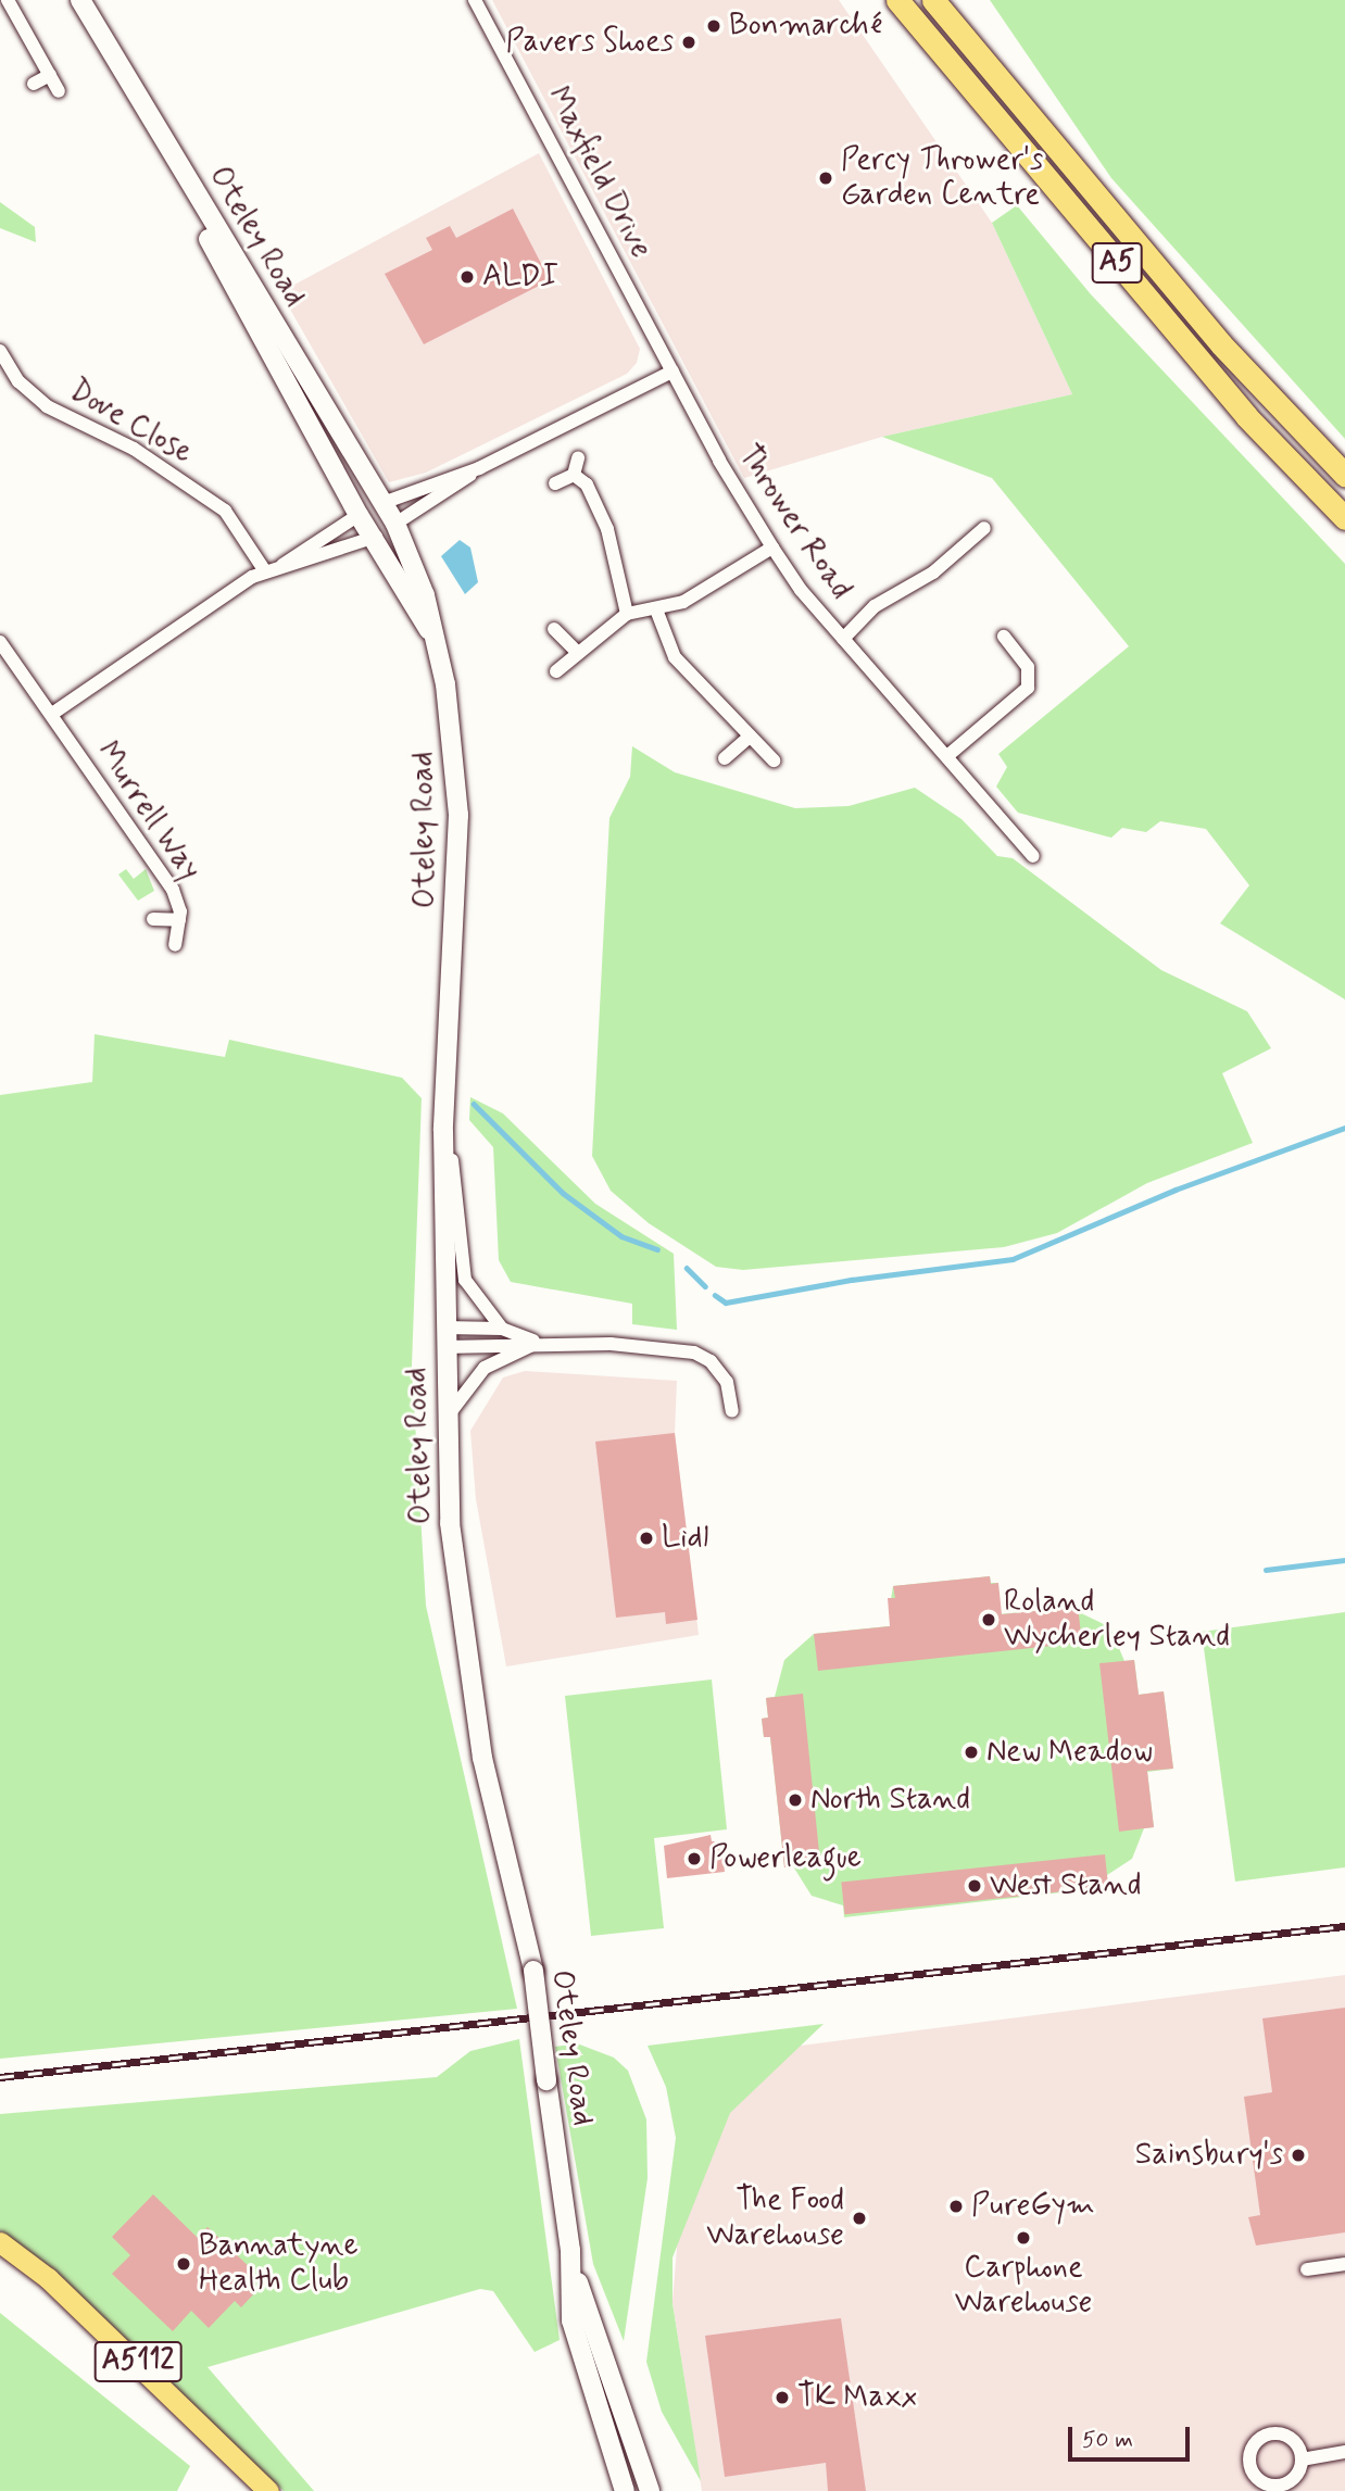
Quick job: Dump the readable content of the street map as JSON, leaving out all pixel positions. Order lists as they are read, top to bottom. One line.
{"streets":{"highway":["A5"],"main road":["Oteley Road","A5112"],"street":["Maxfield Drive","Dove Close","Thrower Road","Murrell Way"]},"crossings":[["Maxfield Drive","Thrower Road"]],"places":["Bonmarché","Pavers Shoes","Percy Thrower's Garden Centre","ALDI","Lidl","Roland Wycherley Stand","New Meadow","North Stand","Powerleague","West Stand","Sainsbury's","PureGym","The Food Warehouse","Carphone Warehouse","Bannatyne Health Club","TK Maxx"],"scale_bar":"50 m"}
